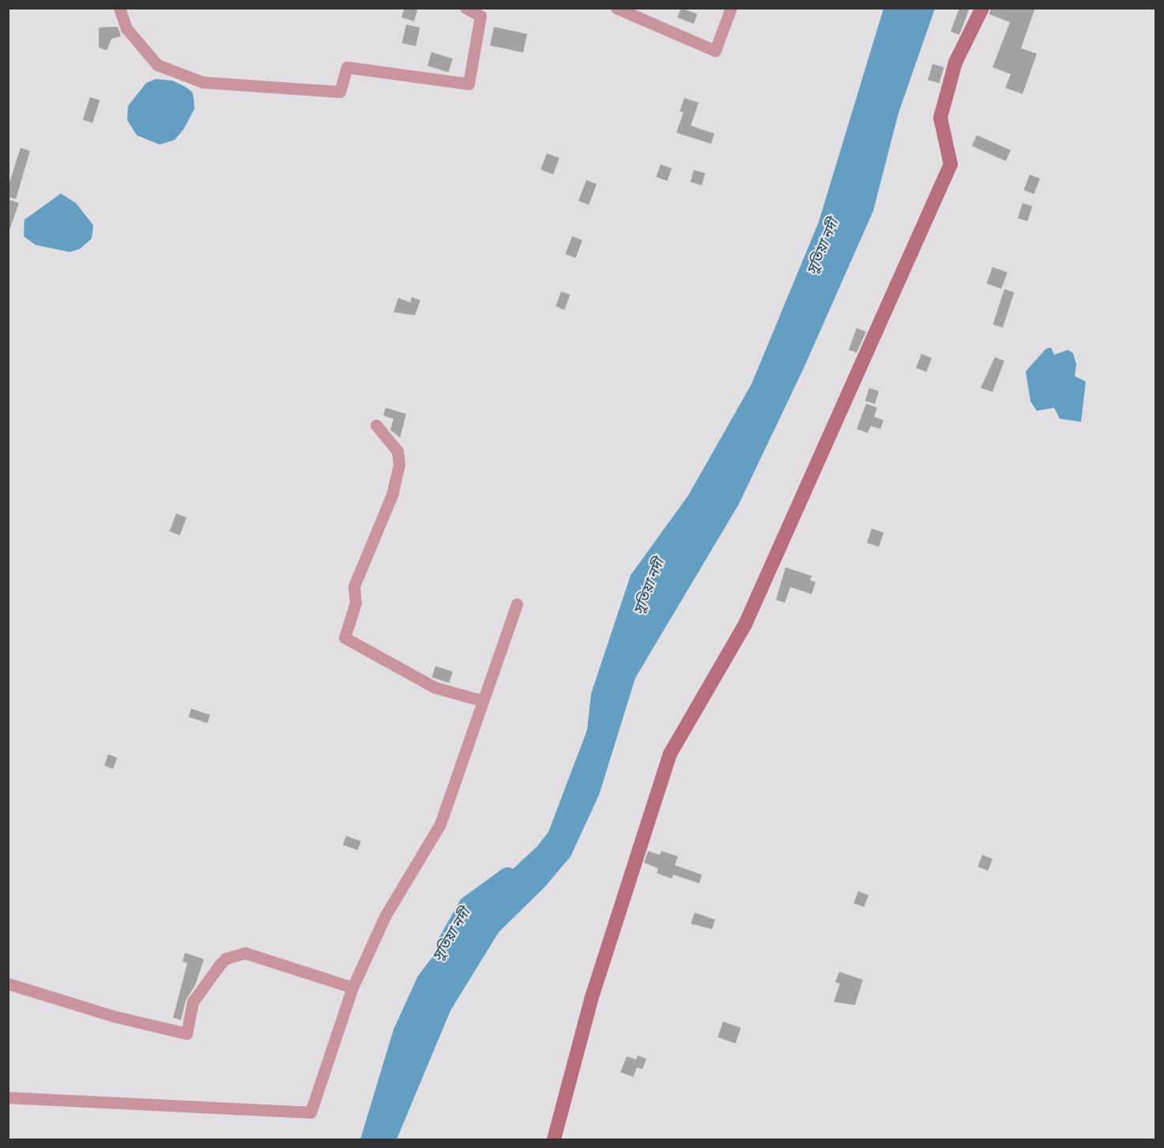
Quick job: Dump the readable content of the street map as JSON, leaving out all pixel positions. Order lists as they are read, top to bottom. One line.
{"water":["সুতিয়া নদী"]}
